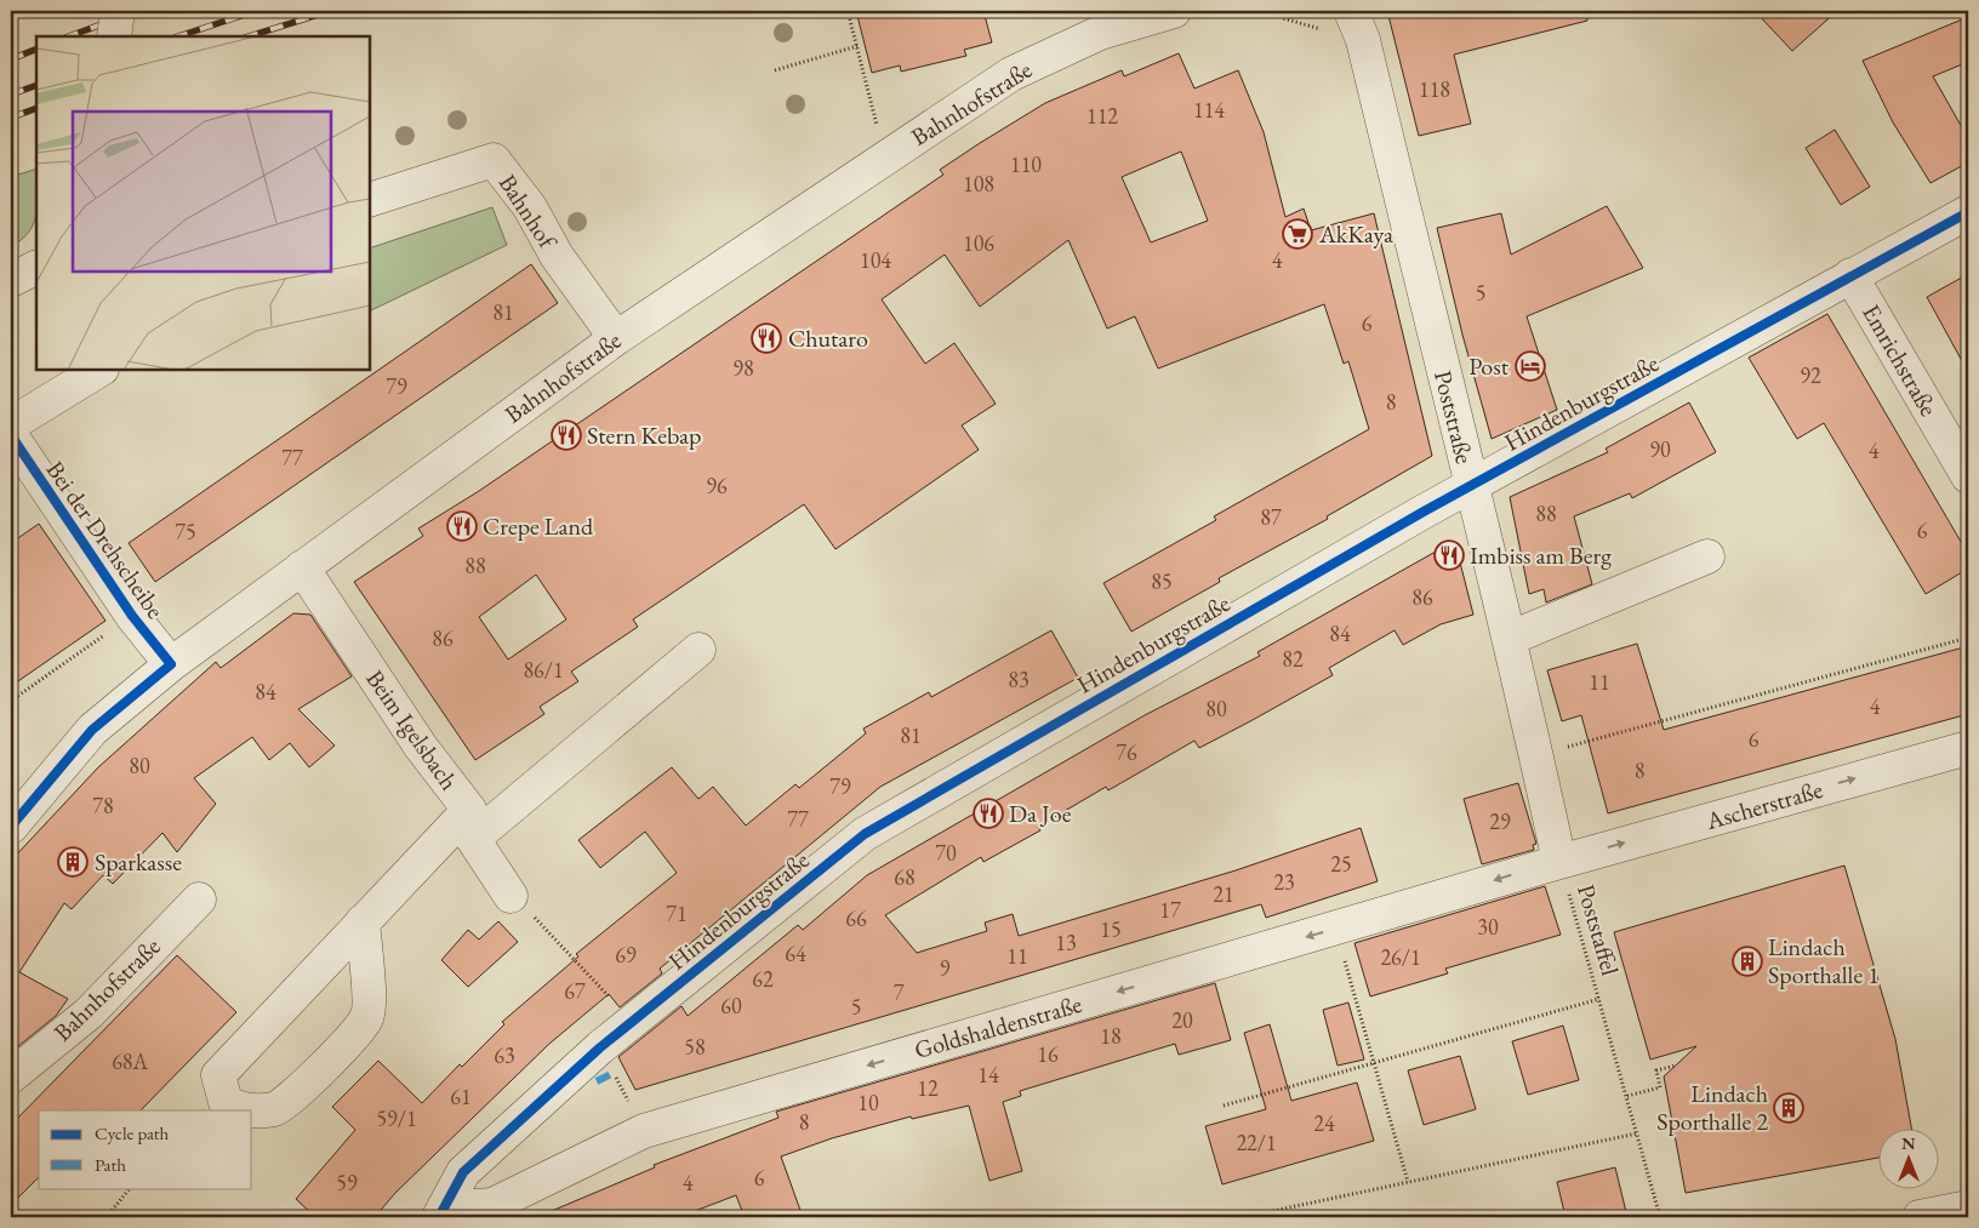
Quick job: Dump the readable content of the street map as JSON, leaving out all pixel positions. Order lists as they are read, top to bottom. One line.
{"streets":{"street":["Bahnhofstraße","Bahnhof","Emrichstraße","Hindenburgstraße","Poststraße","Bei der Drehscheibe","Beim Igelsbach","Ascherstraße","Goldshaldenstraße"],"path":["Poststaffel"]},"crossings":[["Bahnhofstraße","Bahnhof"],["Bahnhofstraße","Bei der Drehscheibe"],["Bahnhofstraße","Beim Igelsbach"],["Emrichstraße","Hindenburgstraße"],["Hindenburgstraße","Poststraße"],["Hindenburgstraße","Goldshaldenstraße"],["Poststraße","Ascherstraße"],["Poststraße","Poststaffel"],["Poststraße","Goldshaldenstraße"],["Ascherstraße","Poststaffel"],["Ascherstraße","Goldshaldenstraße"],["Poststaffel","Goldshaldenstraße"]],"one_way":["Goldshaldenstraße"],"places":{"supermarket":["AkKaya"],"restaurant":["Chutaro","Stern Kebap","Crepe Land","Imbiss am Berg","Da Joe"],"hotel":["Post"],"building":["Sparkasse","Lindach Sporthalle 1","Lindach Sporthalle 2"]},"house_numbers":["118","114","112","110","108","106","104","4","5","81","6","98","92","79","8","90","4","77","96","88","87","6","75","88","85","86","84","86","82","86/1","83","11","84","4","80","81","6","76","80","8","79","78","77","29","70","25","68","23","21","17","71","66","30","15","13","64","69","11","26/1","9","62","67","7","60","5","20","18","58","16","63","68A","14","12","61","10","59/1","8","24","22/1","6","59","4"],"legend":["Cycle path","Path"],"north":"top"}
